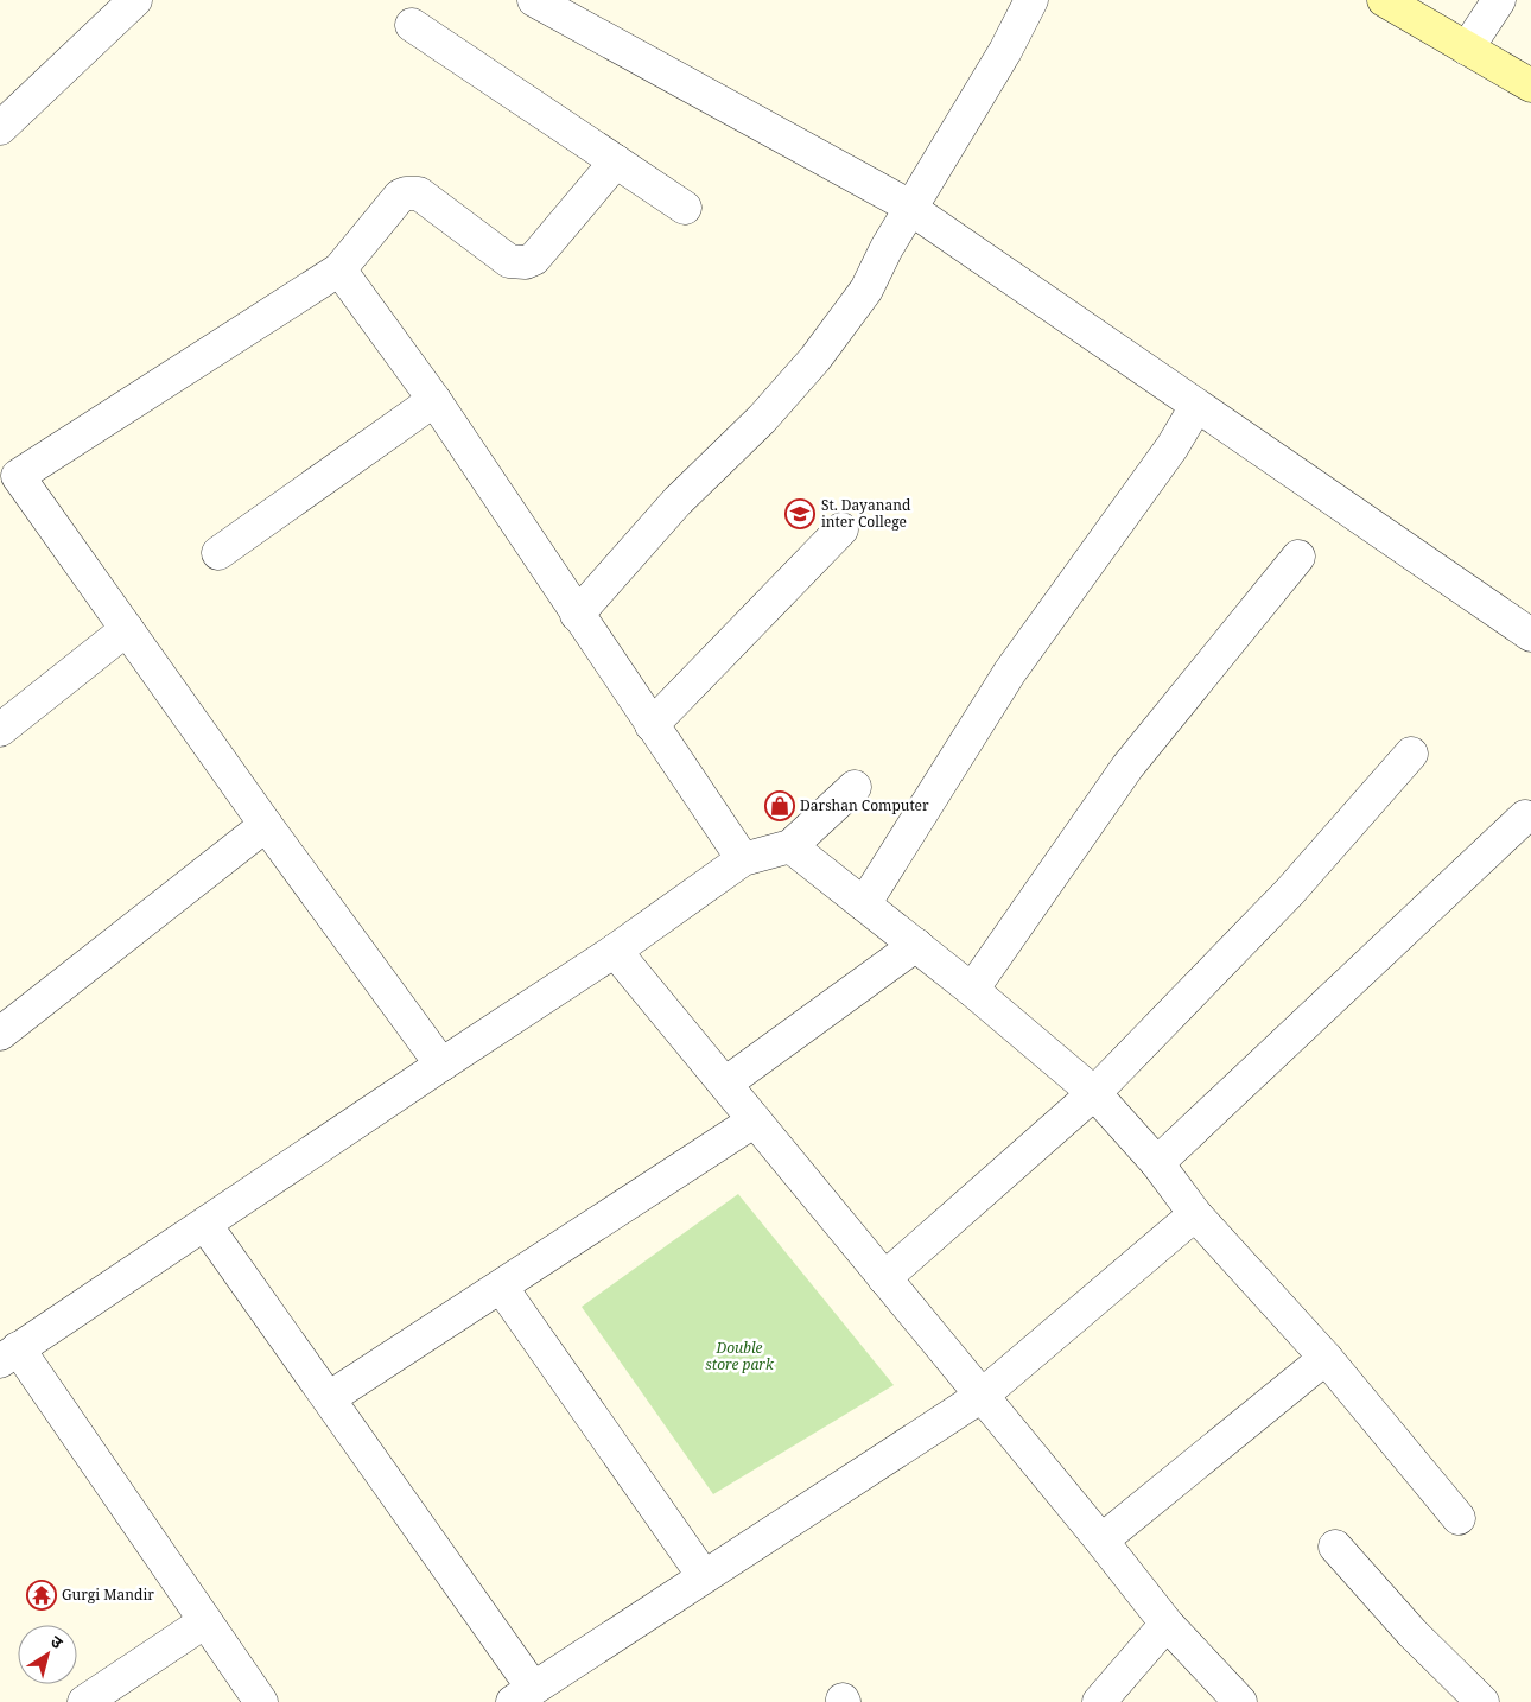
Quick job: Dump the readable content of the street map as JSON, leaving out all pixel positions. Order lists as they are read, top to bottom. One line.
{"parks":["Double store park"],"places":{"school or university":["St. Dayanand inter College"],"shop":["Darshan Computer"],"temple":["Gurgi Mandir"]},"north":"top right"}
